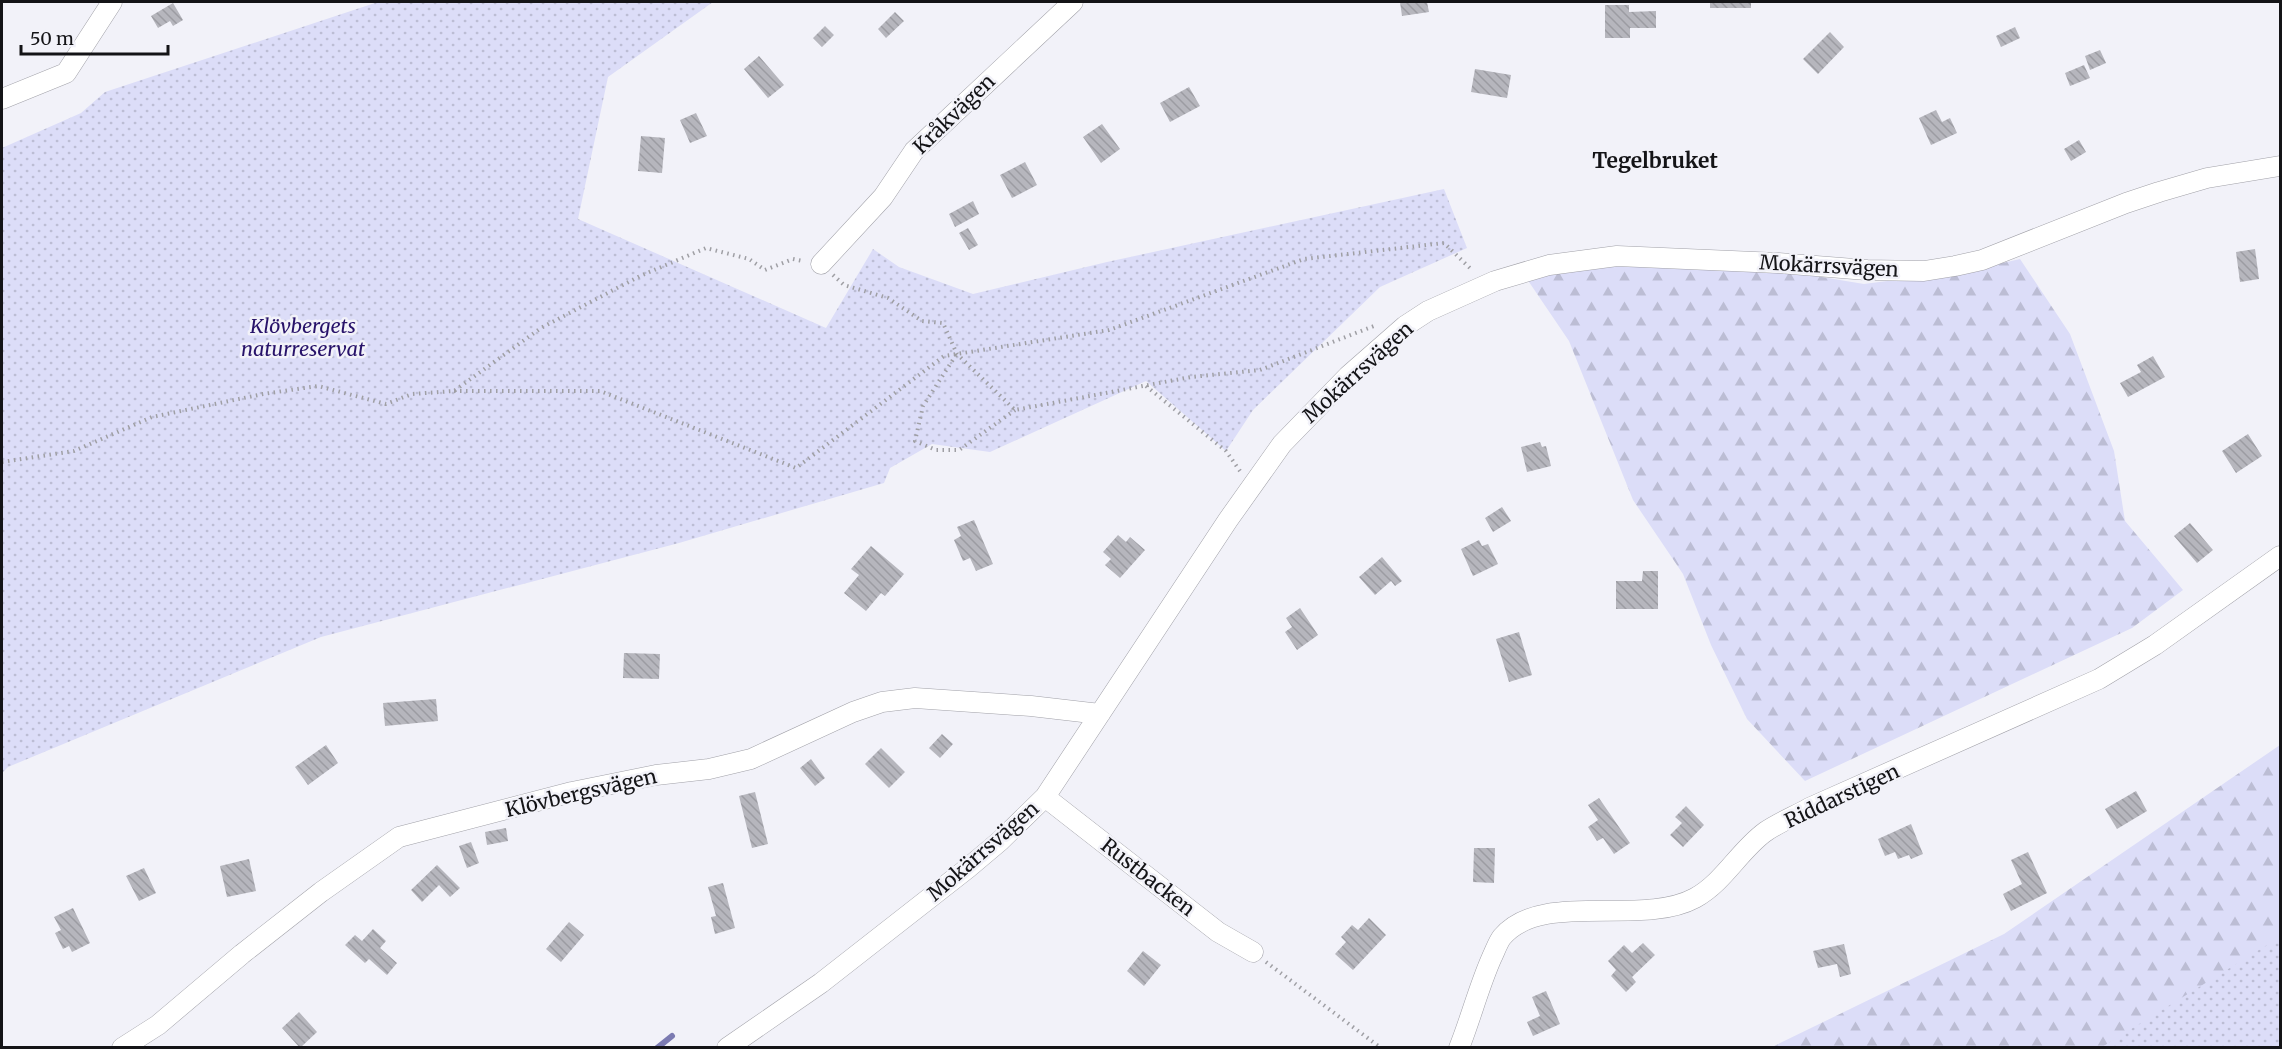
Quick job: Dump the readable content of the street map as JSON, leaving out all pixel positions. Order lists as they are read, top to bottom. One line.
{"streets":{"street":["Kråkvägen","Mokärrsvägen","Klövbergsvägen","Riddarstigen","Rustbacken"]},"crossings":[["Mokärrsvägen","Klövbergsvägen"],["Mokärrsvägen","Rustbacken"]],"districts":["Tegelbruket"],"parks":["Klövbergets naturreservat"],"scale_bar":"50 m"}
